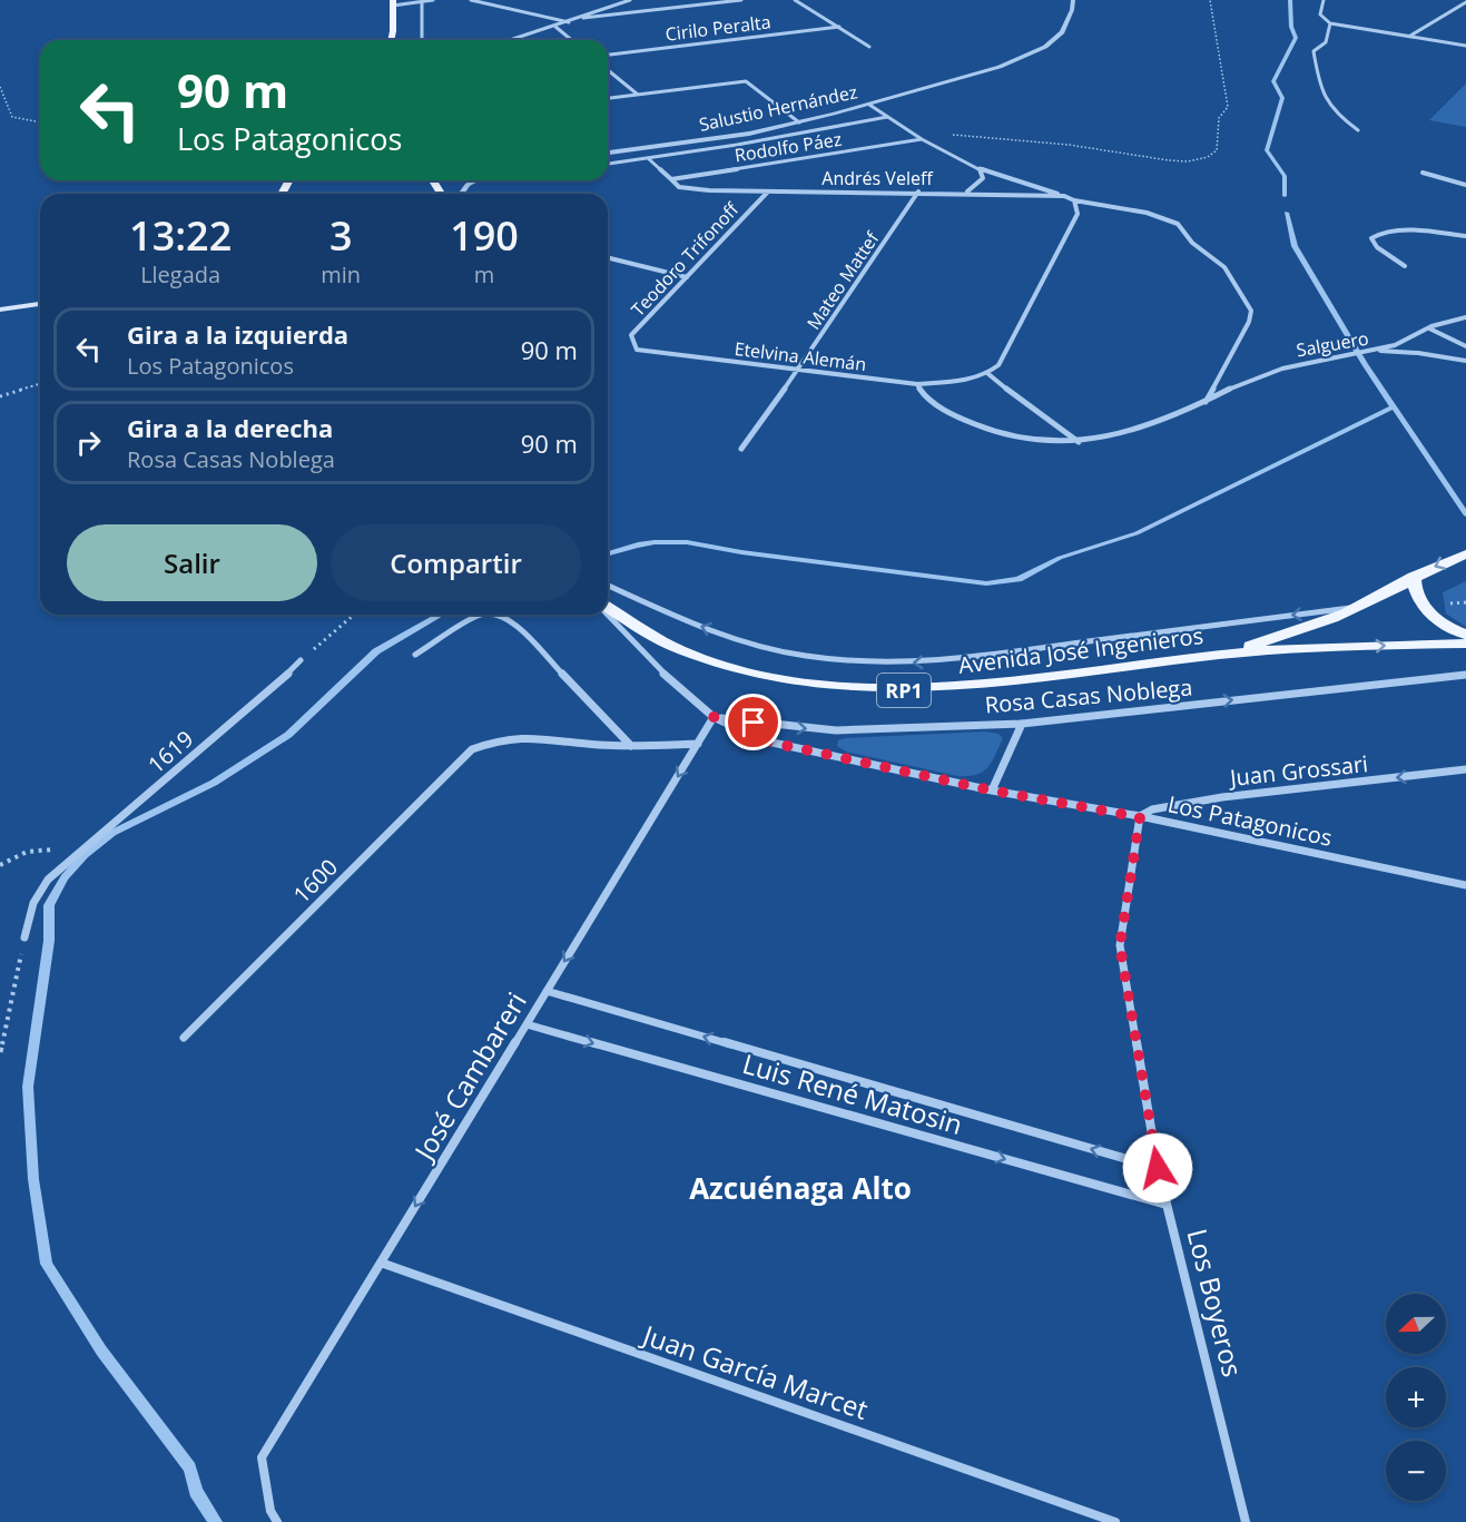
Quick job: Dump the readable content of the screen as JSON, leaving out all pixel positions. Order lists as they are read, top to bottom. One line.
{"streets":{"main road":["Avenida José Ingenieros","RP1"],"street":["Cirilo Peralta","Salustio Hernández","Rodolfo Páez","Andrés Veleff","Teodoro Trifonoff","Mateo Mattef","Salguero","Etelvina Alemán","Rosa Casas Noblega","1619","Juan Grossari","Los Patagonicos","1600","José Cambareri","Luis René Matosin","Los Boyeros","Juan García Marcet"]},"crossings":[["Rodolfo Páez","Andrés Veleff"],["Andrés Veleff","Teodoro Trifonoff"],["Andrés Veleff","Mateo Mattef"],["Andrés Veleff","Salguero"],["Teodoro Trifonoff","Etelvina Alemán"],["Mateo Mattef","Etelvina Alemán"],["Salguero","Etelvina Alemán"],["Rosa Casas Noblega","Los Patagonicos"],["Rosa Casas Noblega","José Cambareri"],["Juan Grossari","Los Patagonicos"],["Juan Grossari","Los Boyeros"],["Los Patagonicos","José Cambareri"],["Los Patagonicos","Los Boyeros"],["José Cambareri","Luis René Matosin"],["José Cambareri","Juan García Marcet"],["Luis René Matosin","Los Boyeros"]],"one_way":["Rosa Casas Noblega","Juan Grossari","José Cambareri"],"districts":["Azcuénaga Alto"],"north":"left","page":{"turn":["90 m","Los Patagonicos"],"eta":["13:22","Llegada","3","min","190","m"],"list":[{"name":"Gira a la izquierda","note":"Los Patagonicos","value":"90 m"},{"name":"Gira a la derecha","note":"Rosa Casas Noblega","value":"90 m"}],"buttons":["Salir","Compartir"],"map_buttons":["+","−"]}}
